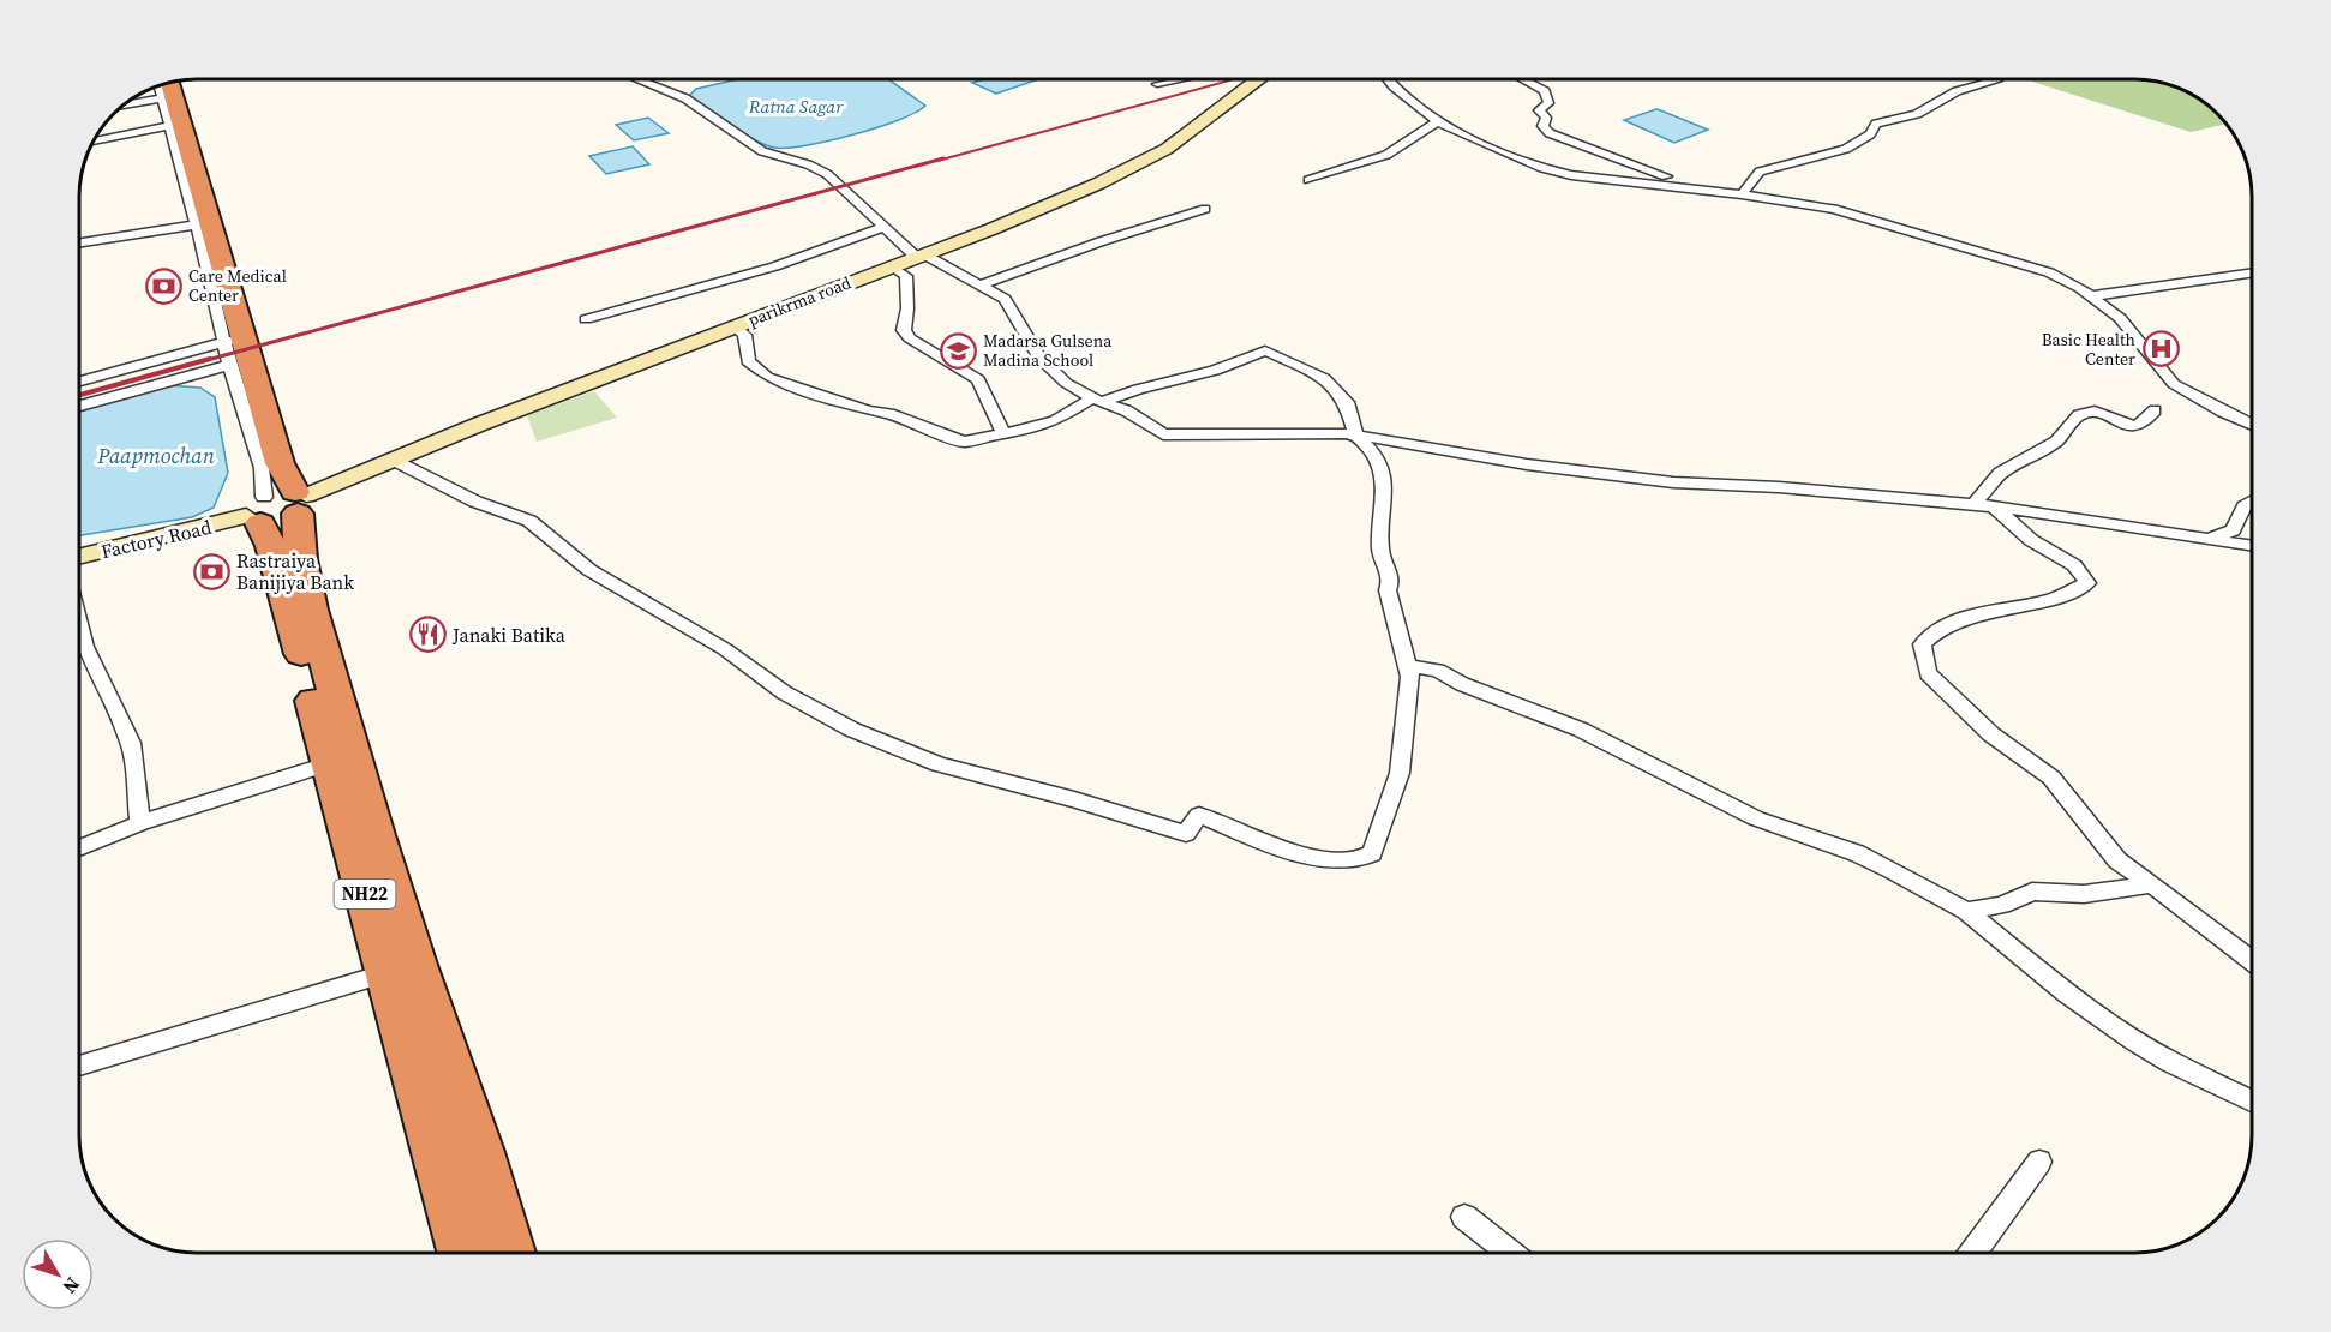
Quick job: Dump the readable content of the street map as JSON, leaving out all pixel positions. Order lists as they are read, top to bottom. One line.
{"streets":{"highway":["NH22"],"street":["parikrma road","Factory Road"]},"crossings":[["parikrma road","Factory Road"],["parikrma road","NH22"],["Factory Road","NH22"]],"water":["Ratna Sagar","Paapmochan"],"places":{"bank":["Care Medical Center","Rastraiya Banijiya Bank"],"hospital":["Basic Health Center"],"school or university":["Madarsa Gulsena Madina School"],"restaurant":["Janaki Batika"]},"north":"bottom right"}
